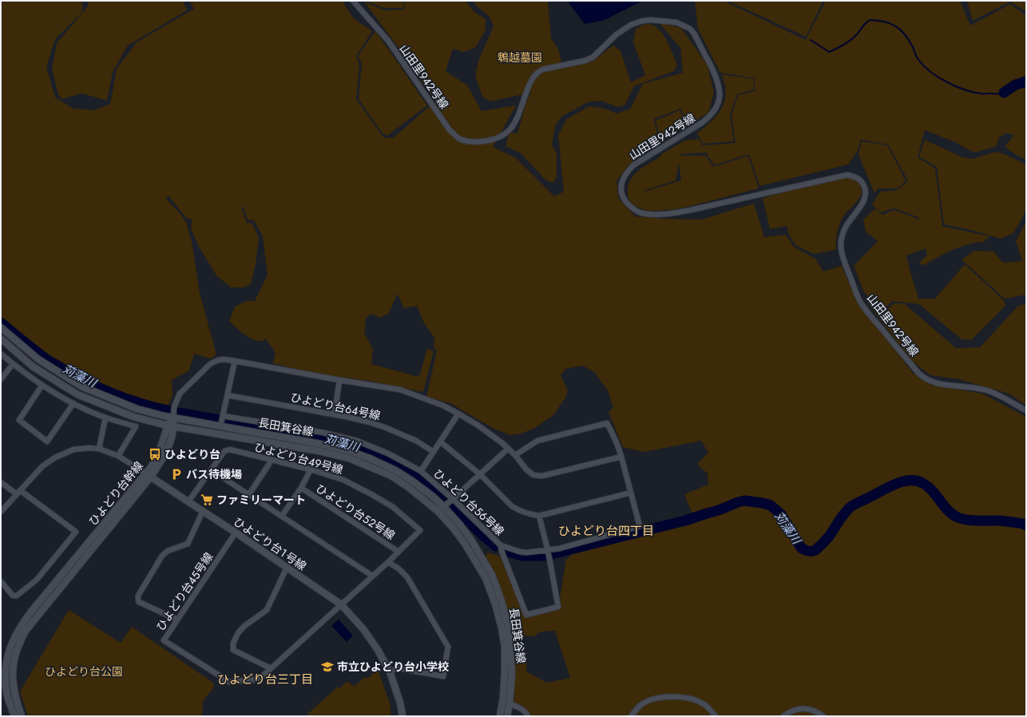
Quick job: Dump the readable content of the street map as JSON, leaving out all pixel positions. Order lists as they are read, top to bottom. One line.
{"streets":{"street":["山田里９４２号線","ひよどり台６４号線","長田箕谷線","ひよどり台４９号線","ひよどり台幹線","ひよどり台５６号線","ひよどり台５２号線","ひよどり台１号線","ひよどり台４５号線"]},"crossings":[["長田箕谷線","ひよどり台幹線"],["ひよどり台４９号線","ひよどり台５２号線"],["ひよどり台４９号線","ひよどり台１号線"],["ひよどり台４９号線","ひよどり台４５号線"],["ひよどり台幹線","ひよどり台１号線"],["ひよどり台１号線","ひよどり台４５号線"]],"districts":["ひよどり台四丁目","ひよどり台三丁目"],"water":["苅藻川"],"parks":["鵯越墓園","ひよどり台公園"],"places":{"bus stop":["ひよどり台"],"parking":["バス待機場"],"supermarket":["ファミリーマート"],"school or university":["市立ひよどり台小学校"]}}
